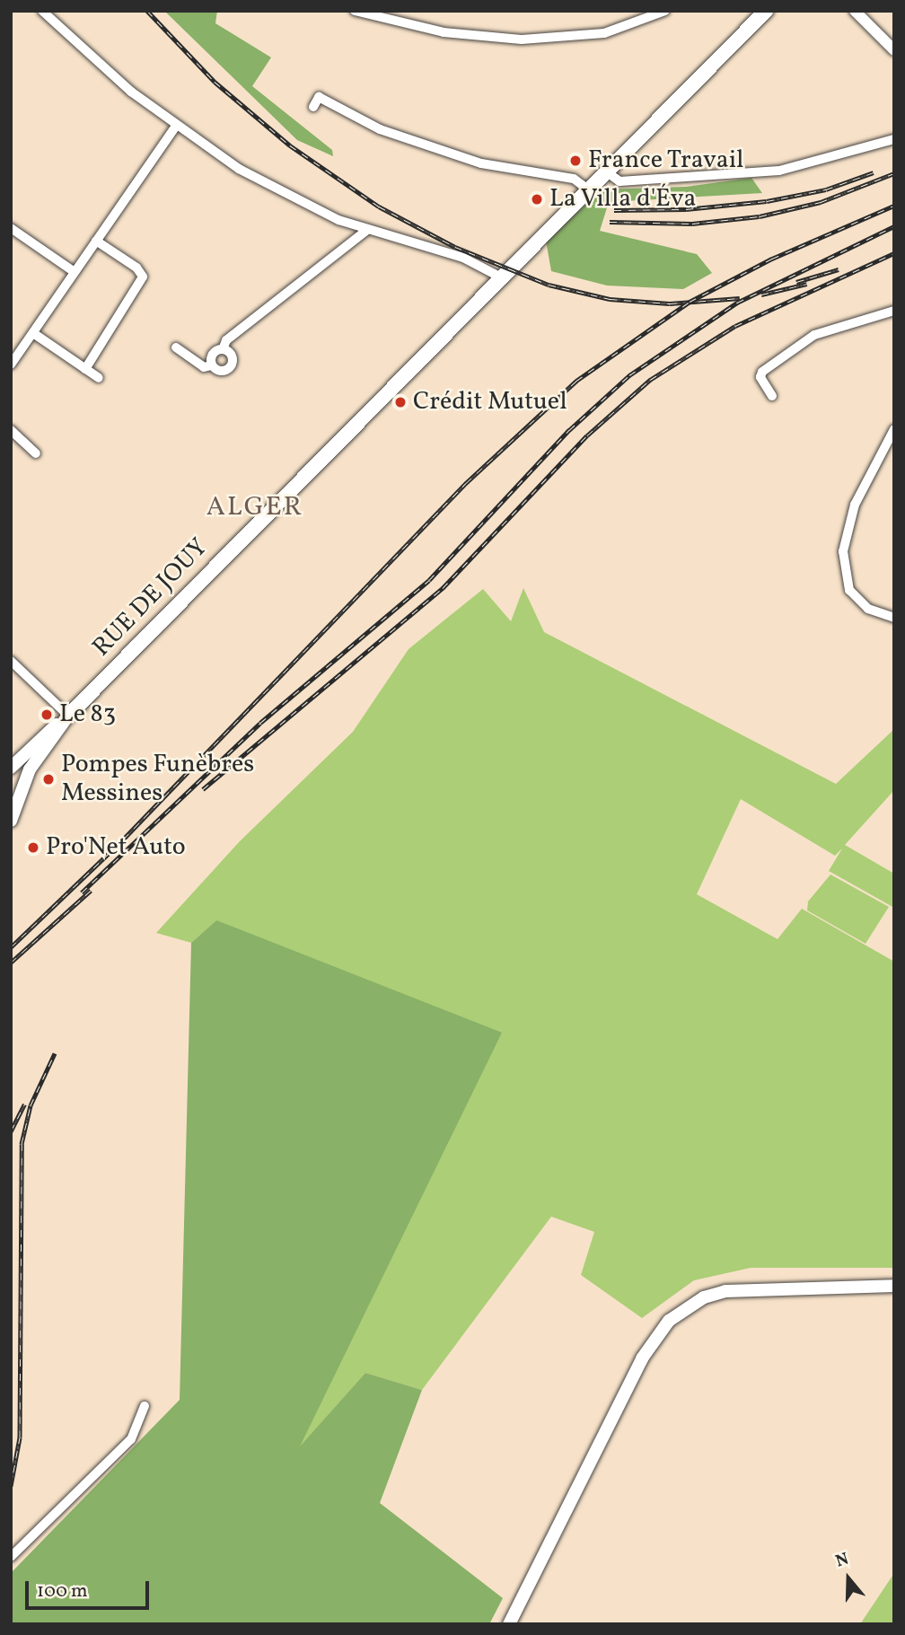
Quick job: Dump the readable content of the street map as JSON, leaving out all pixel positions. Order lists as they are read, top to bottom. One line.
{"streets":{"main road":["RUE DE JOUY"]},"districts":["ALGER"],"places":["France Travail","La Villa d'Éva","Crédit Mutuel","Le 83","Pompes Funèbres Messines","Pro'Net Auto"],"scale_bar":"100 m","north":"top"}
